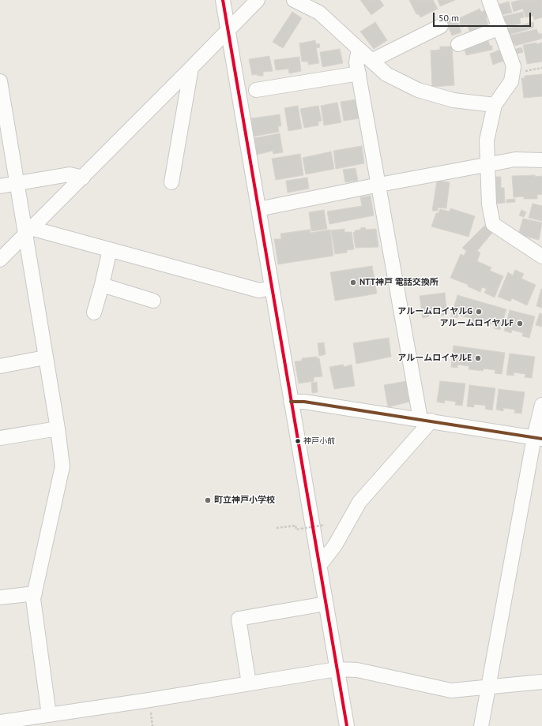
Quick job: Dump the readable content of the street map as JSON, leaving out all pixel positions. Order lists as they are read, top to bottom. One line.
{"places":["NTT神戸 電話交換所","アルームロイヤルG","アルームロイヤルF","アルームロイヤルE","神戸小前","町立神戸小学校"],"scale_bar":"50 m"}
